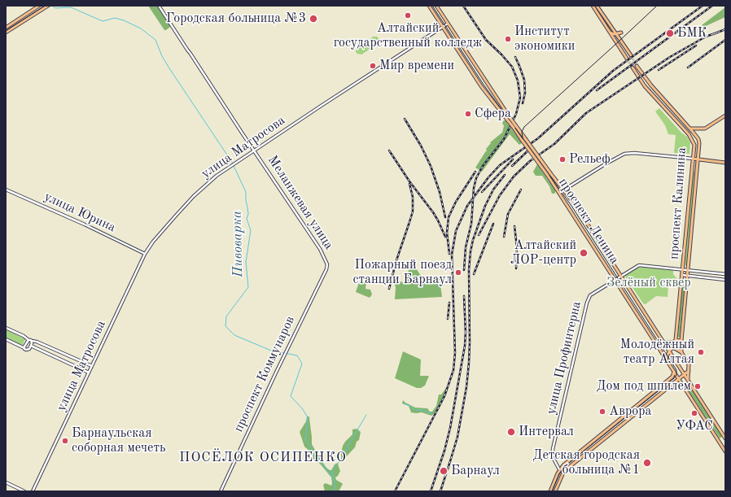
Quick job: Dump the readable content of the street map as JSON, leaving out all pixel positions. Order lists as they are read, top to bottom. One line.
{"streets":{"main road":["проспект Калинина","проспект Ленина"],"street":["улица Матросова","Меланжевая улица","улица Юрина","улица Профинтерна","проспект Коммунаров"]},"crossings":[["улица Матросова","Меланжевая улица"],["улица Матросова","улица Юрина"],["улица Матросова","проспект Ленина"],["Меланжевая улица","проспект Коммунаров"],["проспект Калинина","проспект Ленина"],["проспект Калинина","улица Профинтерна"],["проспект Ленина","улица Профинтерна"]],"districts":["ПОСЁЛОК ОСИПЕНКО"],"water":["Пивоварка"],"parks":["Зелёный сквер"],"places":["Алтайский государственный колледж","Городская больница №3","БМК","Институт экономики","Мир времени","Сфера","Рельеф","Алтайский ЛОР-центр","Пожарный поезд станции Барнаул","Молодёжный театр Алтая","Дом под шпилем","Аврора","УФАС","Интервал","Барнаульская соборная мечеть","Детская городская больница №1","Барнаул"]}
